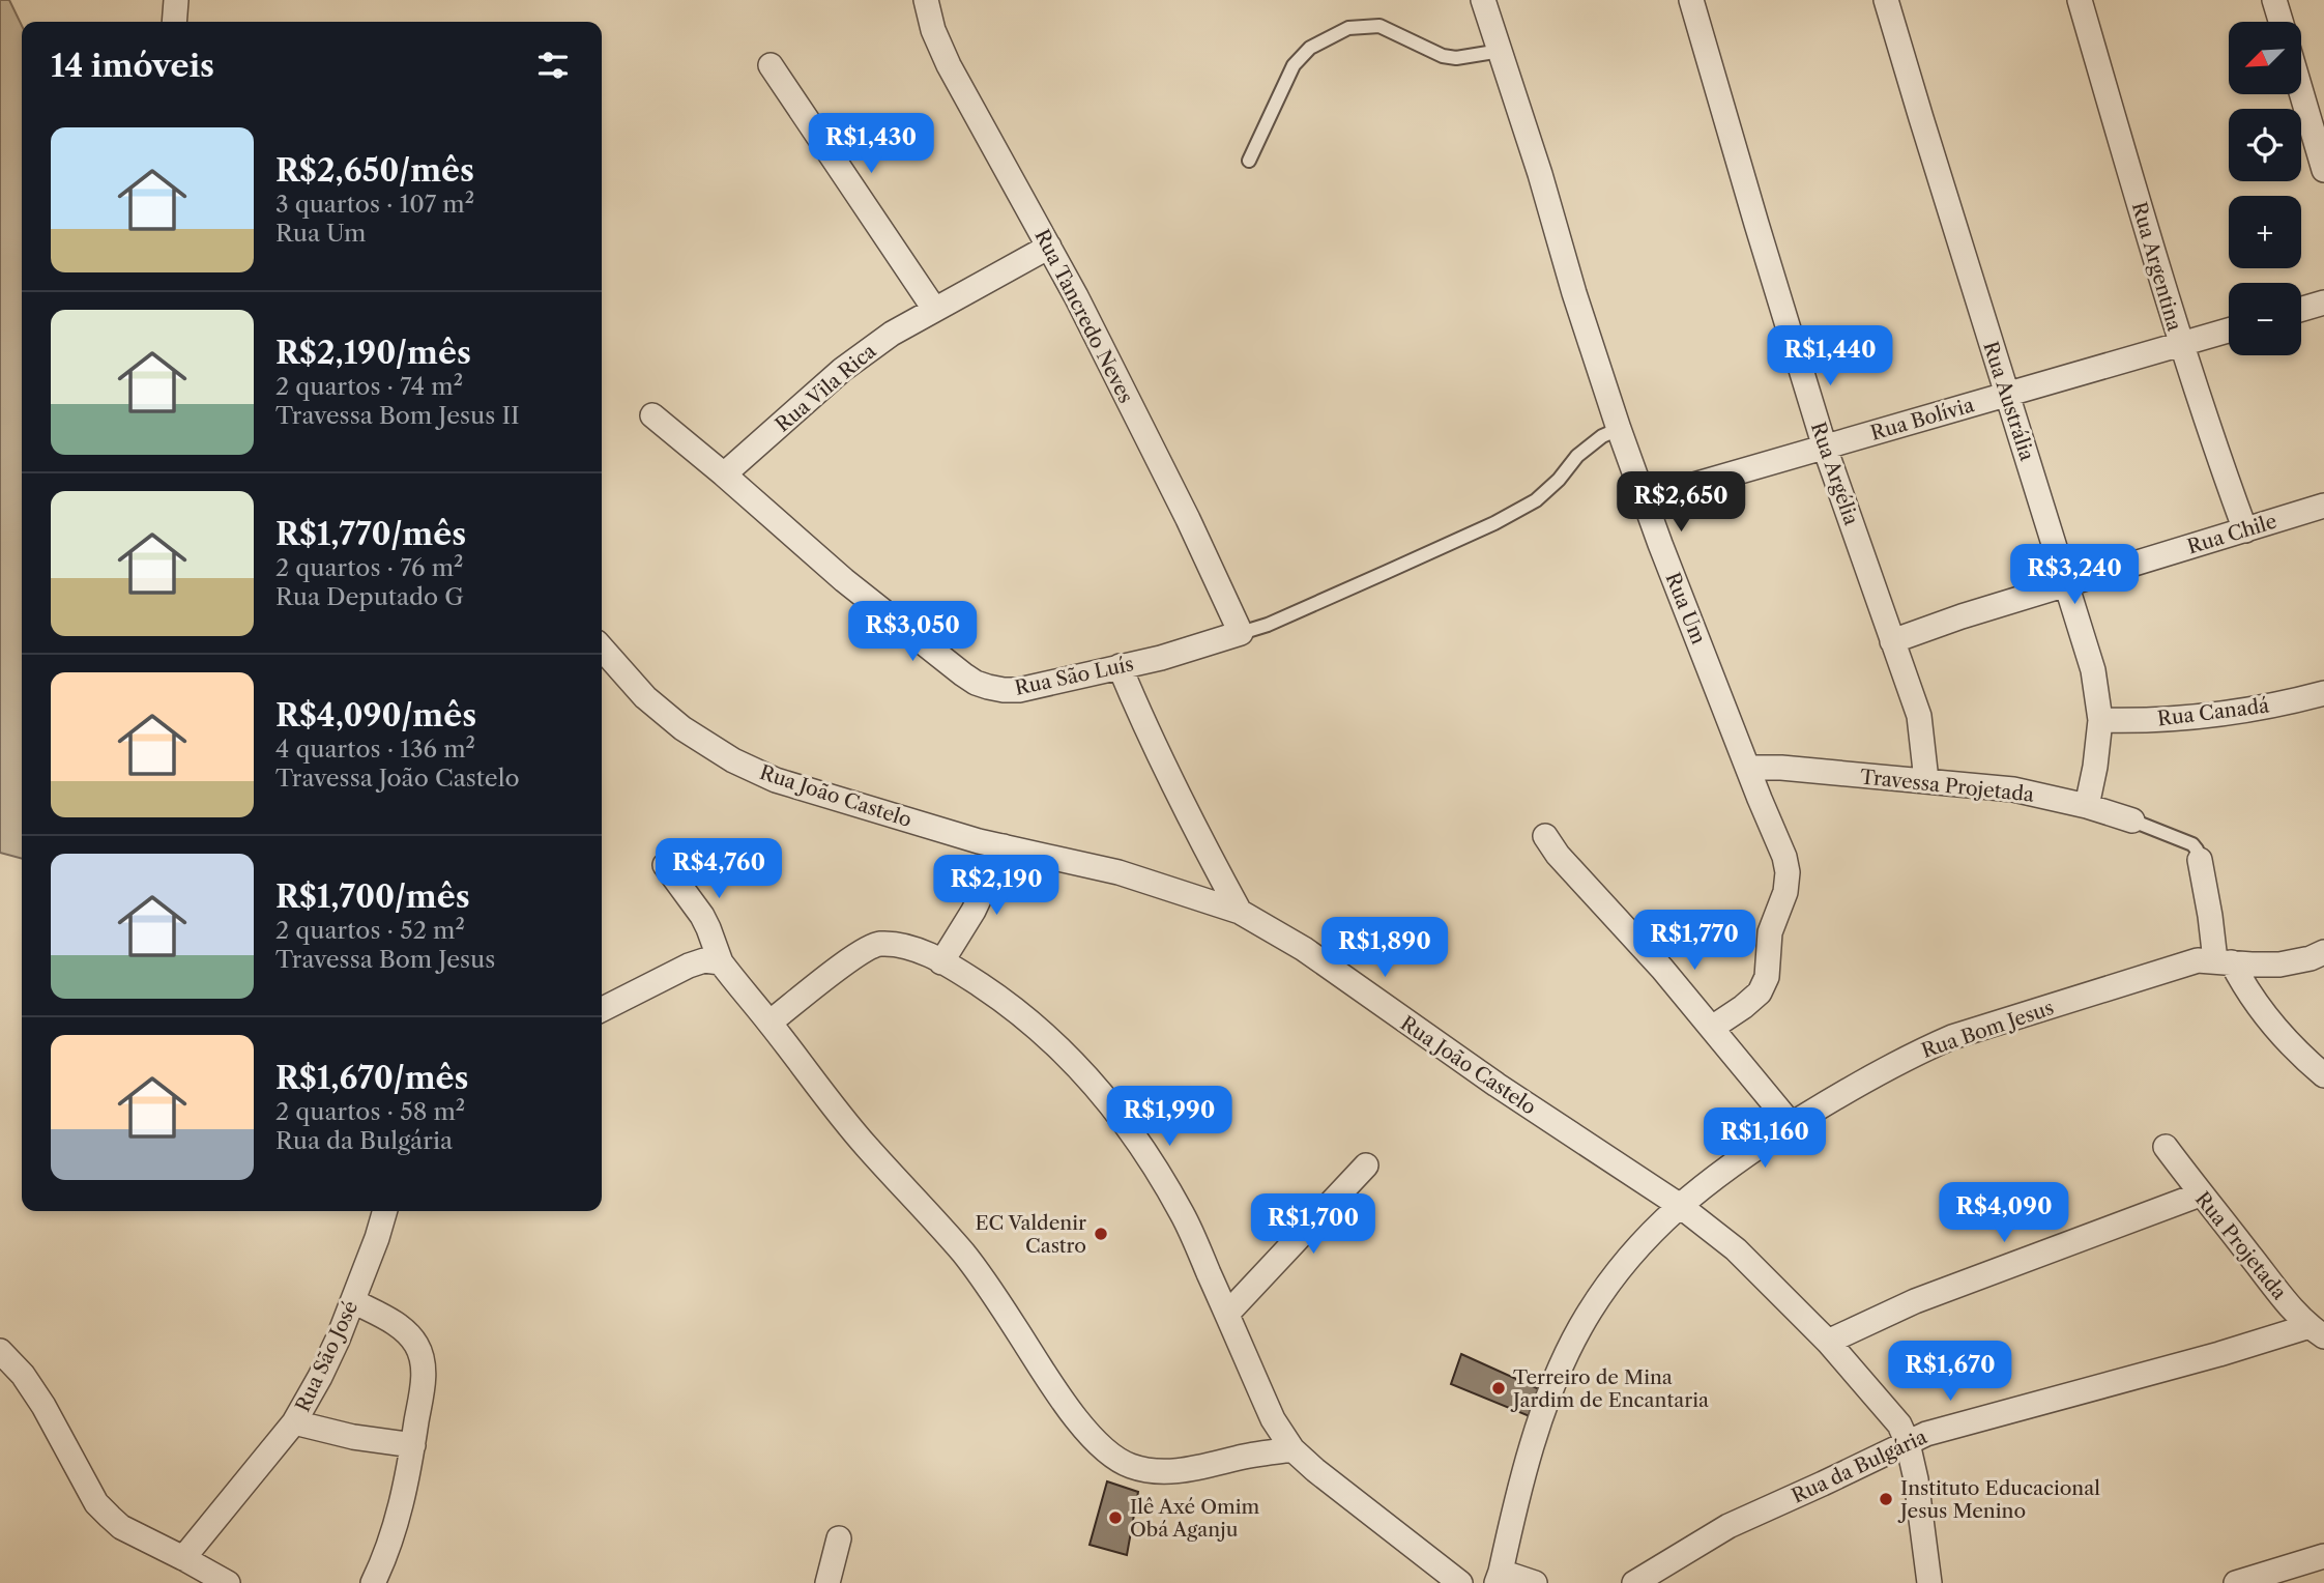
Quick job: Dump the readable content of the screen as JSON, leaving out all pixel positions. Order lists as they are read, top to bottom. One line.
{"streets":{"street":["Rua Argentina","Rua Tancredo Neves","Rua Vila Rica","Rua Austrália","Rua Bolívia","Rua Argélia","Rua Chile","Rua Um","Rua São Luís","Rua Canadá","Travessa Projetada","Rua João Castelo","Rua Bom Jesus","Rua Projetada","Rua São José","Rua da Bulgária"]},"crossings":[["Rua Argentina","Rua Bolívia"],["Rua Argentina","Rua Chile"],["Rua Tancredo Neves","Rua Vila Rica"],["Rua Tancredo Neves","Rua São Luís"],["Rua Vila Rica","Rua São Luís"],["Rua Austrália","Rua Bolívia"],["Rua Austrália","Rua Chile"],["Rua Austrália","Rua Canadá"],["Rua Austrália","Travessa Projetada"],["Rua Bolívia","Rua Argélia"],["Rua Bolívia","Rua Um"],["Rua Argélia","Rua Chile"],["Rua Argélia","Travessa Projetada"],["Rua Um","Travessa Projetada"],["Travessa Projetada","Rua Bom Jesus"],["Rua João Castelo","Rua Bom Jesus"],["Rua João Castelo","Rua da Bulgária"],["Rua Projetada","Rua da Bulgária"]],"places":["EC Valdenir Castro","Terreiro de Mina Jardim de Encantaria","Instituto Educacional Jesus Menino","Ilê Axé Omim Obá Aganju"],"north":"bottom left","page":{"map_buttons":["+","−"],"heading":"14 imóveis","list":[{"name":"R$2,650/mês","note":"3 quartos · 107 m² · Rua Um"},{"name":"R$2,190/mês","note":"2 quartos · 74 m² · Travessa Bom Jesus II"},{"name":"R$1,770/mês","note":"2 quartos · 76 m² · Rua Deputado G"},{"name":"R$4,090/mês","note":"4 quartos · 136 m² · Travessa João Castelo"},{"name":"R$1,700/mês","note":"2 quartos · 52 m² · Travessa Bom Jesus"},{"name":"R$1,670/mês","note":"2 quartos · 58 m² · Rua da Bulgária"}],"price":["R$1,430","R$1,440","R$2,650","R$3,240","R$3,050","R$4,760","R$2,190","R$1,770","R$1,890","R$1,990","R$1,160","R$4,090","R$1,700","R$1,670"]}}
